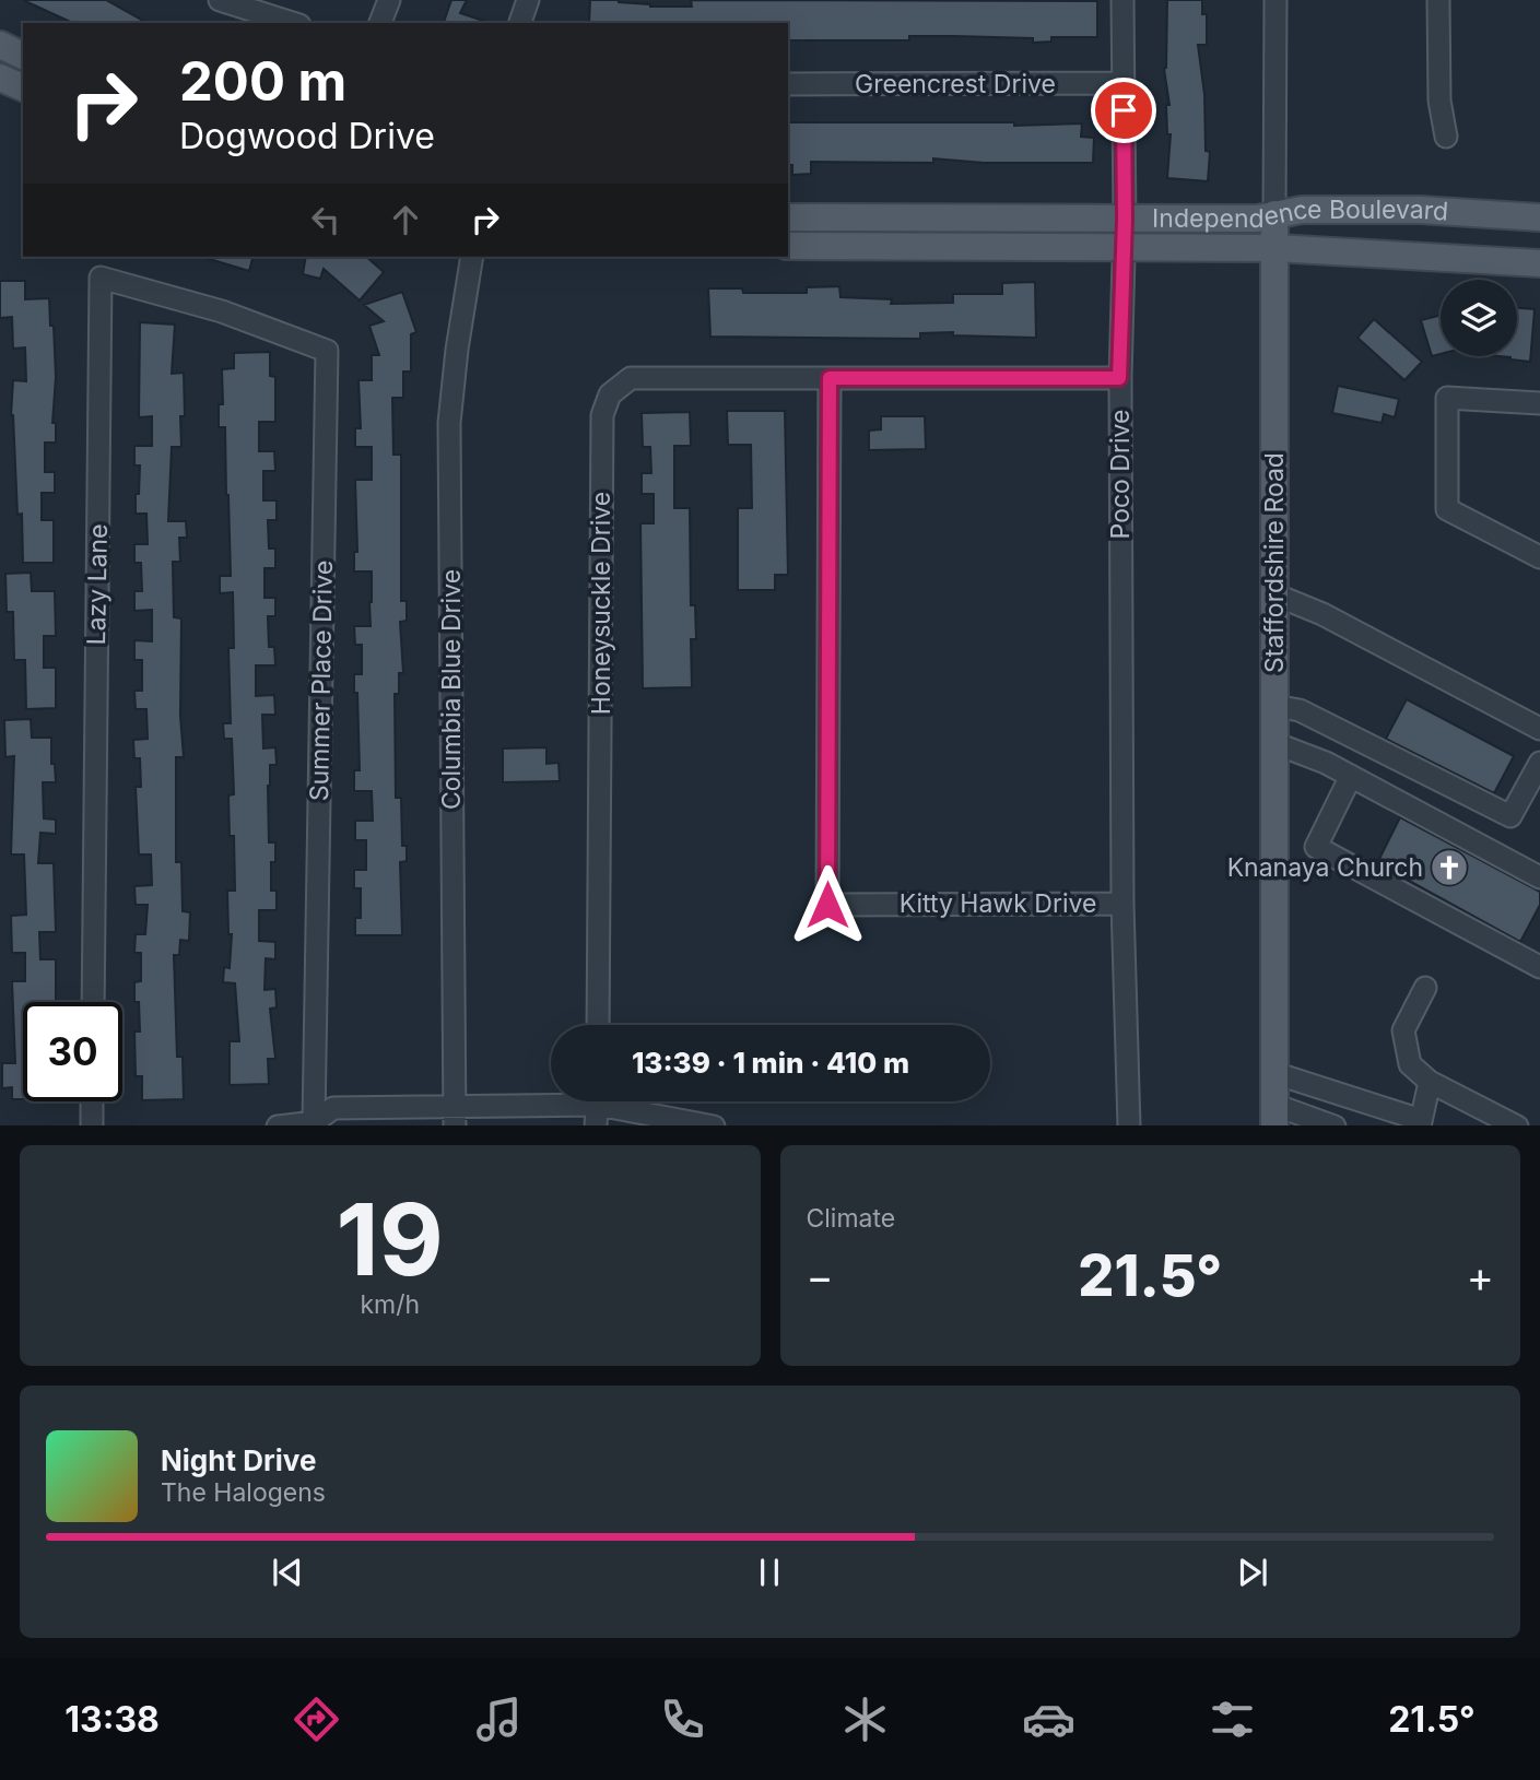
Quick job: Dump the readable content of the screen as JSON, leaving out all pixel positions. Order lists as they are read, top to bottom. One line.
{"streets":{"main road":["Independence Boulevard","Staffordshire Road"],"street":["Greencrest Drive","Poco Drive","Lazy Lane","Honeysuckle Drive","Summer Place Drive","Columbia Blue Drive","Kitty Hawk Drive"]},"crossings":[["Greencrest Drive","Poco Drive"],["Independence Boulevard","Poco Drive"],["Independence Boulevard","Staffordshire Road"],["Poco Drive","Honeysuckle Drive"],["Poco Drive","Kitty Hawk Drive"],["Lazy Lane","Summer Place Drive"],["Honeysuckle Drive","Kitty Hawk Drive"]],"places":{"church":["Knanaya Church"]},"page":{"turn":["200 m","Dogwood Drive"],"limit":"30","trip":"13:39 · 1 min · 410 m","tile":[["19","km/h"],"Climate"],"heat":["−","21.5°","+"],"song":["Night Drive","The Halogens"],"tabs":["13:38","21.5°"]}}
